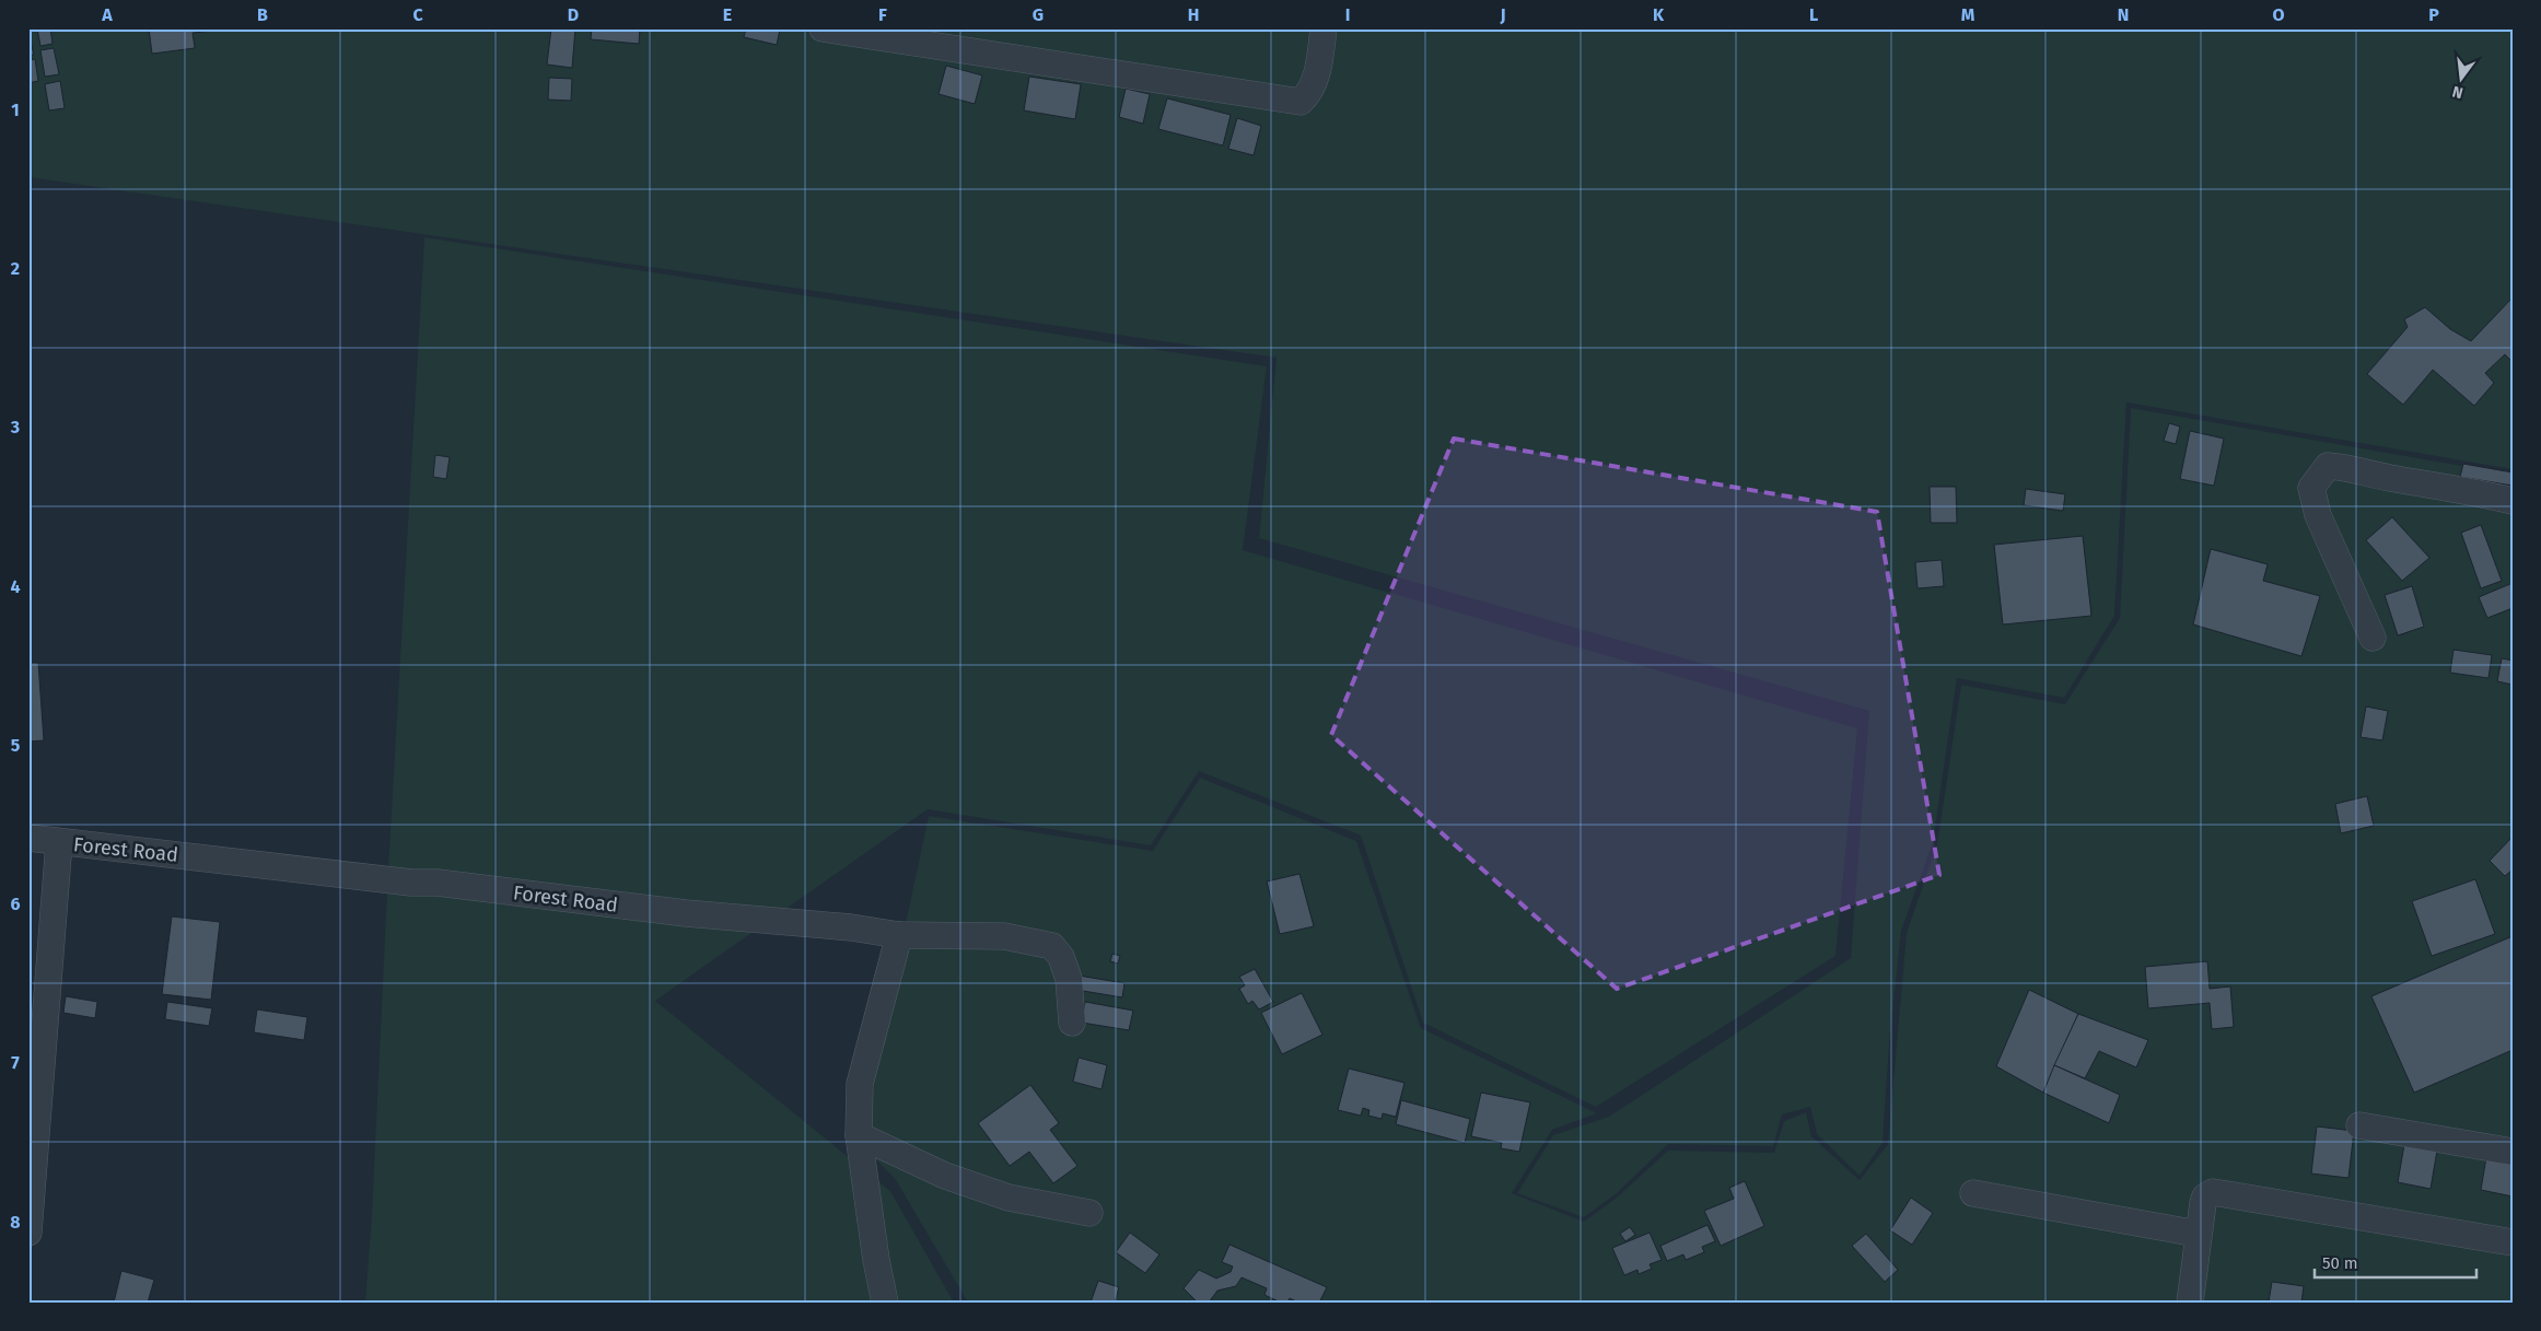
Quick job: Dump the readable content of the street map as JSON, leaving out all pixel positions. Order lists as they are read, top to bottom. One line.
{"streets":{"street":["Forest Road"]},"scale_bar":"50 m","north":"bottom","grid":{"columns":["A","B","C","D","E","F","G","H","I","J","K","L","M","N","O","P"],"rows":["1","2","3","4","5","6","7","8"]}}
